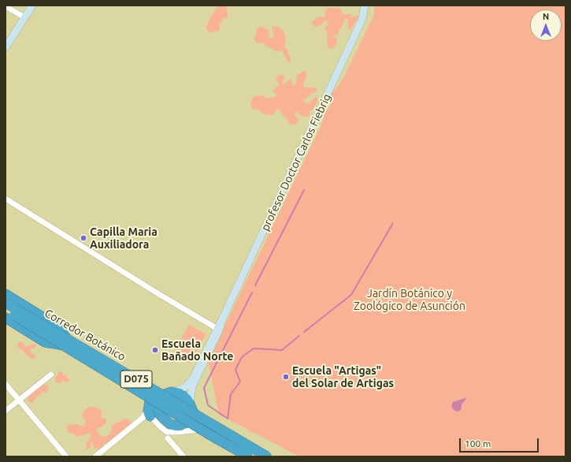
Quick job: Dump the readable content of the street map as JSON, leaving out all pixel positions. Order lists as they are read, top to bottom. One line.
{"streets":{"highway":["Corredor Botánico","D075"],"street":["profesor Doctor Carlos Fiebrig"]},"crossings":[["profesor Doctor Carlos Fiebrig","D075"],["Corredor Botánico","D075"]],"parks":["Jardín Botánico y Zoológico de Asunción"],"places":["Capilla Maria Auxiliadora","Escuela Bañado Norte","Escuela \"Artigas\" del Solar de Artigas"],"scale_bar":"100 m","north":"top"}
